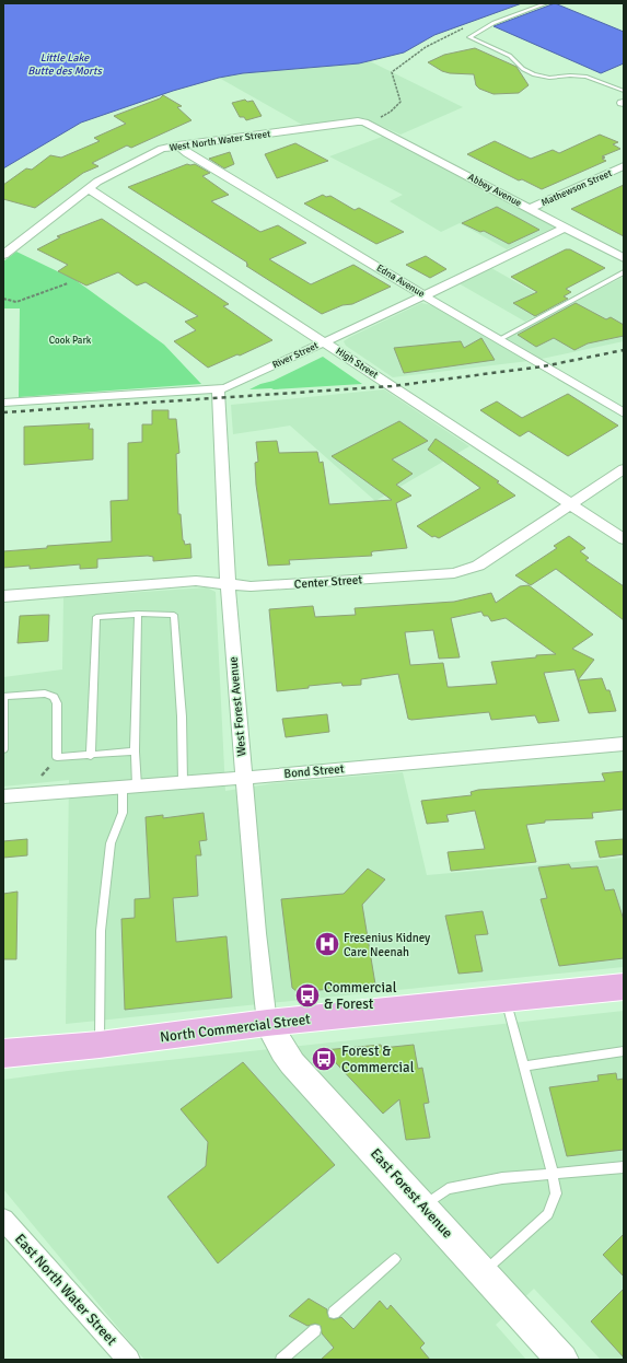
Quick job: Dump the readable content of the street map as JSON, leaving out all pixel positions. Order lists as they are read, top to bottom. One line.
{"streets":{"main road":["North Commercial Street"],"street":["West North Water Street","Mathewson Street","Abbey Avenue","Edna Avenue","River Street","High Street","Center Street","West Forest Avenue","Bond Street","East Forest Avenue","East North Water Street"]},"crossings":[["West North Water Street","Abbey Avenue"],["West North Water Street","Edna Avenue"],["West North Water Street","High Street"],["Mathewson Street","Abbey Avenue"],["Abbey Avenue","River Street"],["Edna Avenue","River Street"],["River Street","High Street"],["River Street","West Forest Avenue"],["High Street","Center Street"],["Center Street","West Forest Avenue"],["West Forest Avenue","Bond Street"],["West Forest Avenue","North Commercial Street"],["West Forest Avenue","East Forest Avenue"],["North Commercial Street","East Forest Avenue"]],"water":["Little Lake Butte des Morts"],"parks":["Cook Park"],"places":{"hospital":["Fresenius Kidney Care Neenah"],"bus stop":["Commercial & Forest","Forest & Commercial"]}}
